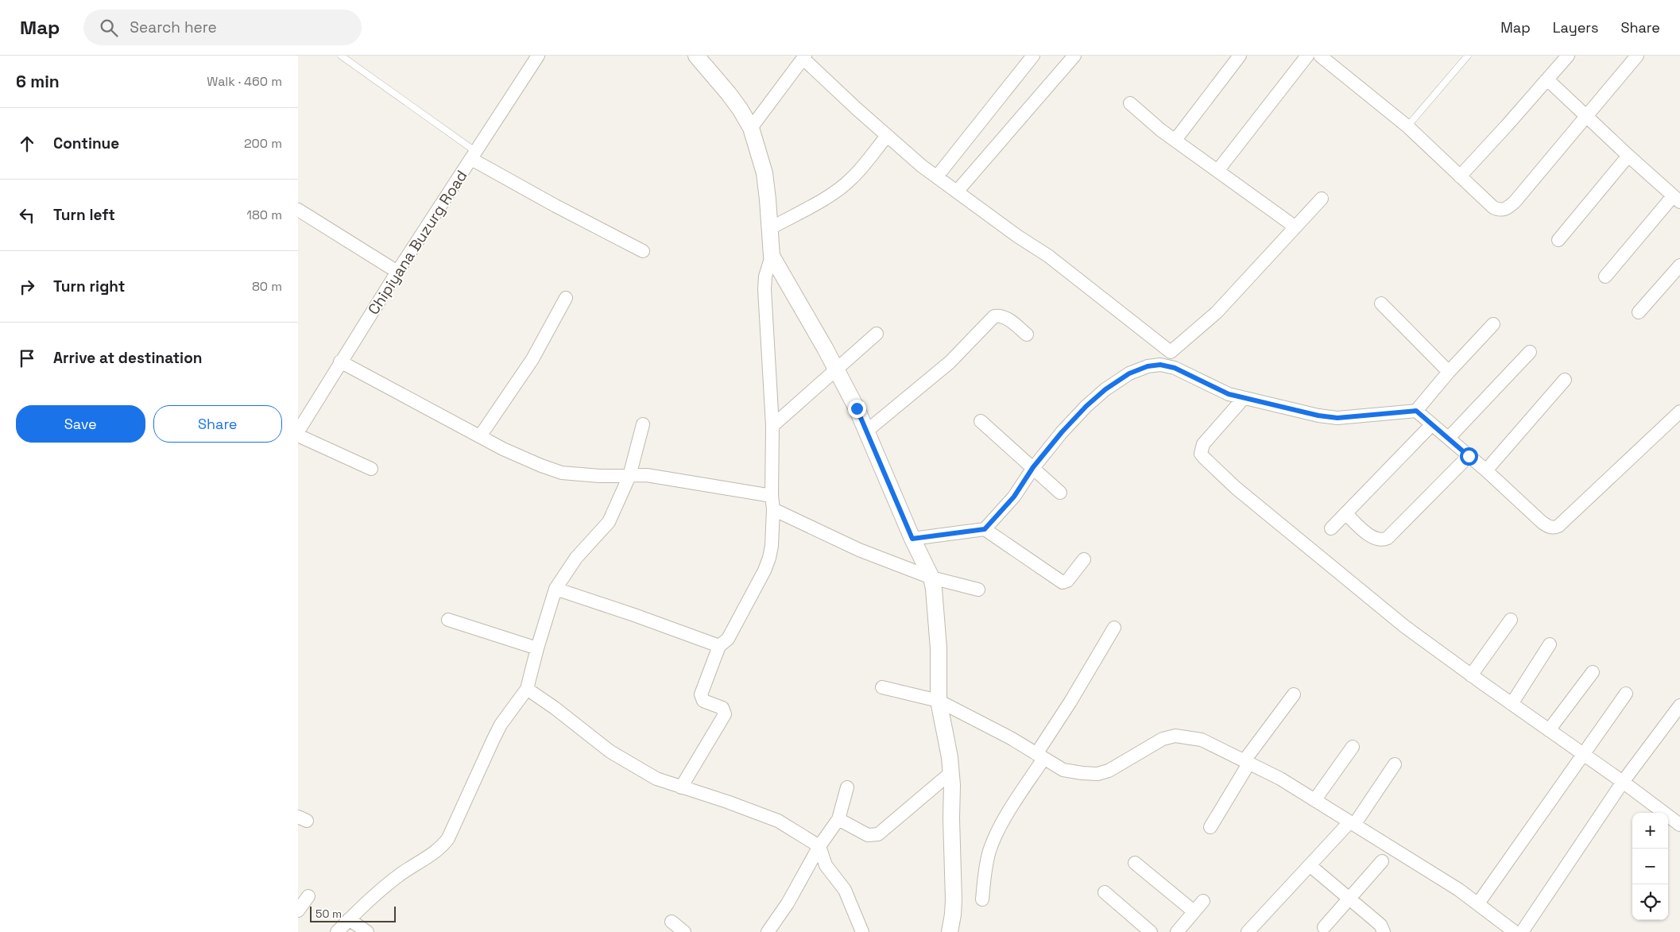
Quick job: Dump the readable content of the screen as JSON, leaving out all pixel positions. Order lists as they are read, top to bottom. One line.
{"streets":{"street":["Chipiyana Buzurg Road"]},"scale_bar":"50 m","page":{"header":"Map","search":"Search here","nav":["Map","Layers","Share"],"heading":["6 min","Walk · 460 m"],"list":[["Continue","200 m"],["Turn left","180 m"],["Turn right","80 m"],"Arrive at destination"],"buttons":["Save","Share"],"map_buttons":["+","−"],"scale":"50 m"}}
